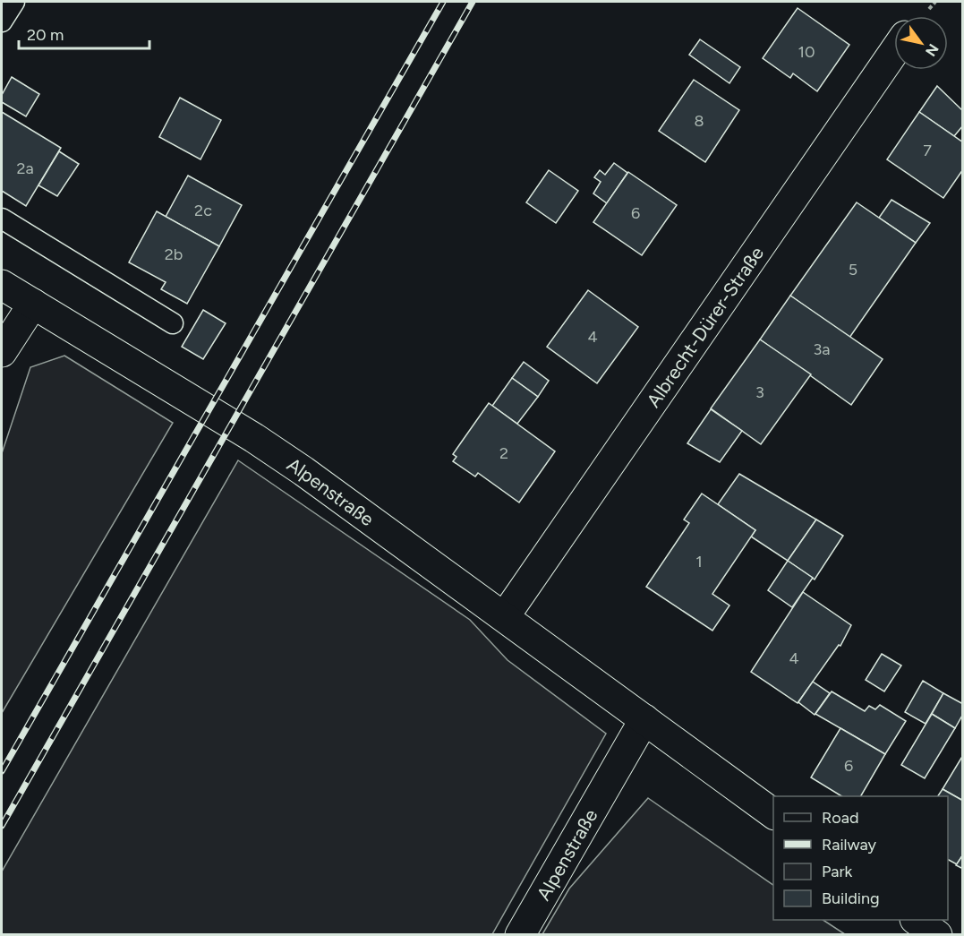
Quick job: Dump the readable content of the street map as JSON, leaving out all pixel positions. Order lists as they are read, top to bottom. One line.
{"streets":{"street":["Albrecht-Dürer-Straße","Alpenstraße"]},"crossings":[["Albrecht-Dürer-Straße","Alpenstraße"]],"house_numbers":["10","8","7","2a","2c","6","2b","5","4","3a","3","2","1","4","6"],"legend":["Road","Railway","Park","Building"],"scale_bar":"20 m","north":"bottom right"}
